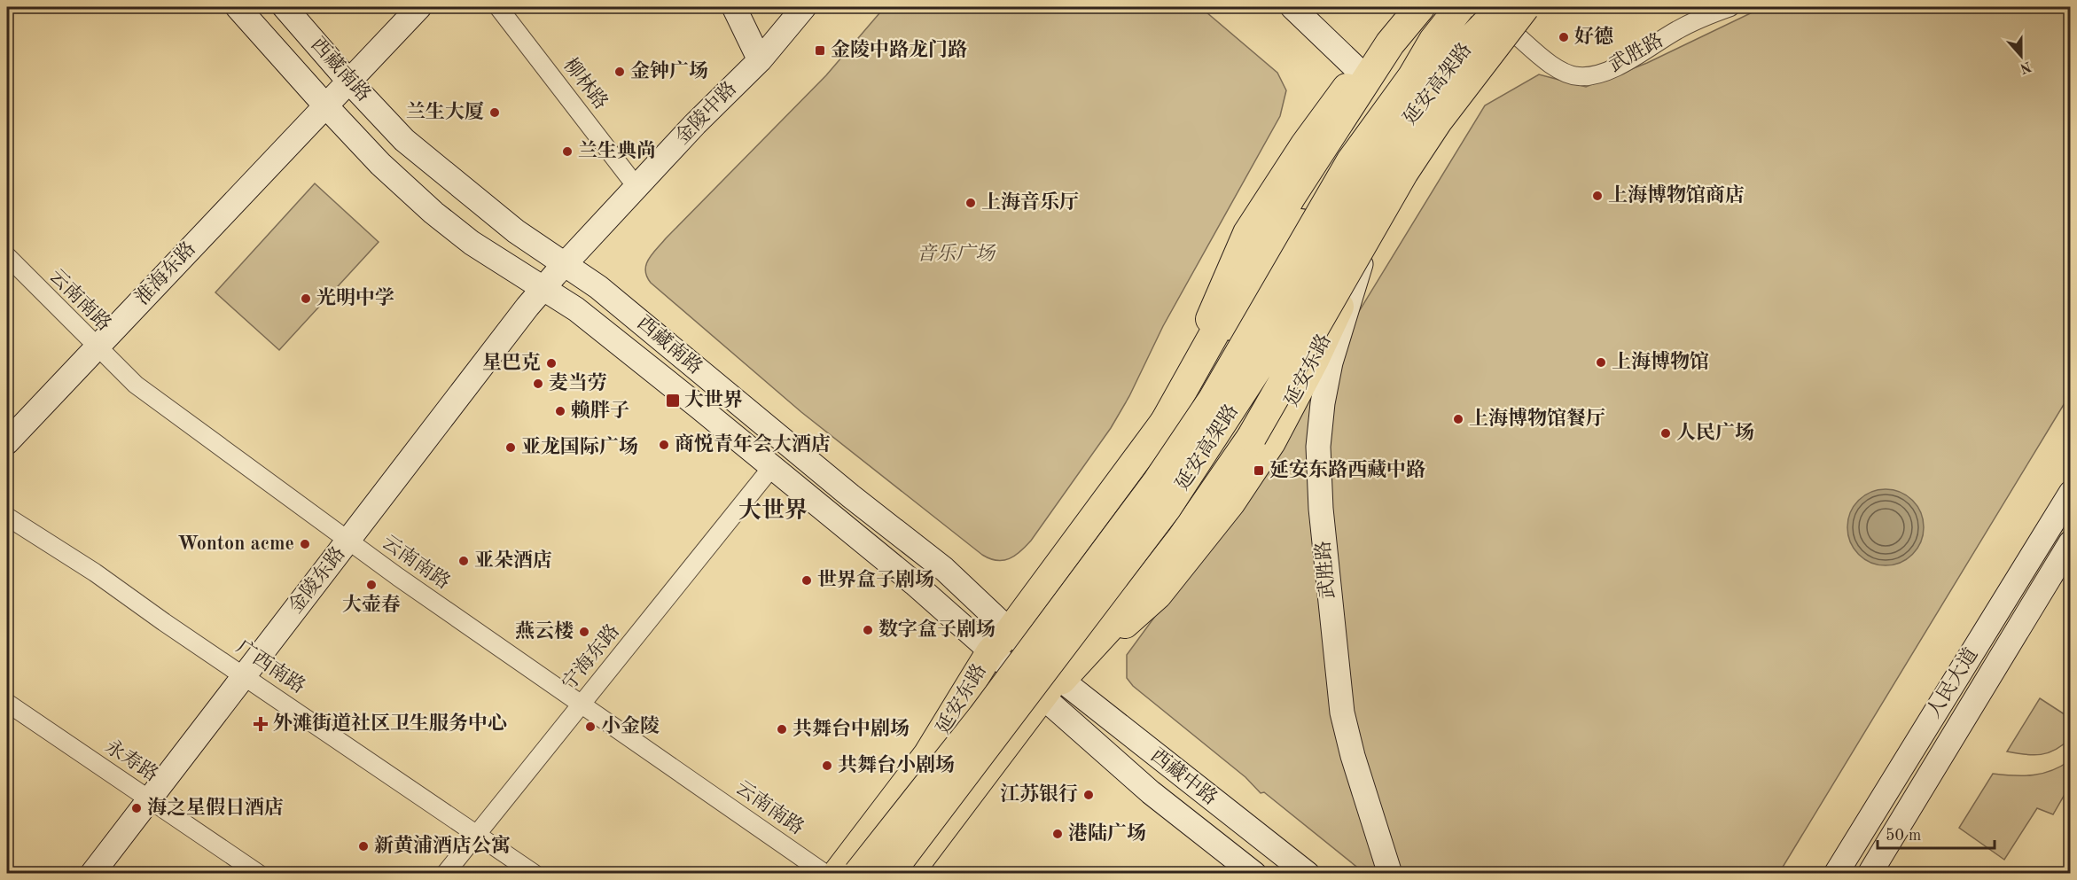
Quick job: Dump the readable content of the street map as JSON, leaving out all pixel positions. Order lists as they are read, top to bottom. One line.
{"streets":{"highway":["延安高架路"],"main road":["武胜路","西藏南路","金陵中路","淮海东路","延安东路","金陵东路","人民大道","西藏中路"],"street":["柳林路","云南南路","宁海东路","广西南路","永寿路"]},"crossings":[["武胜路","延安东路"],["西藏南路","金陵中路"],["西藏南路","淮海东路"],["西藏南路","延安东路"],["西藏南路","金陵东路"],["西藏南路","宁海东路"],["西藏南路","西藏中路"],["柳林路","金陵中路"],["金陵中路","金陵东路"],["淮海东路","云南南路"],["云南南路","金陵东路"],["云南南路","宁海东路"],["延安东路","西藏中路"],["金陵东路","广西南路"],["金陵东路","永寿路"],["宁海东路","广西南路"]],"districts":["大世界"],"parks":["音乐广场"],"places":{"other":["好德","金钟广场","兰生大厦","兰生典尚","上海博物馆商店","上海音乐厅","光明中学","上海博物馆","星巴克","麦当劳","赖胖子","上海博物馆餐厅","人民广场","商悦青年会大酒店","亚龙国际广场","Wonton acme","亚朵酒店","世界盒子剧场","大壶春","数字盒子剧场","燕云楼","小金陵","共舞台中剧场","共舞台小剧场","江苏银行","海之星假日酒店","港陆广场","新黄浦酒店公寓"],"transit":["金陵中路龙门路","大世界","延安东路西藏中路"],"health":["外滩街道社区卫生服务中心"]},"scale_bar":"50 m","north":"bottom"}
